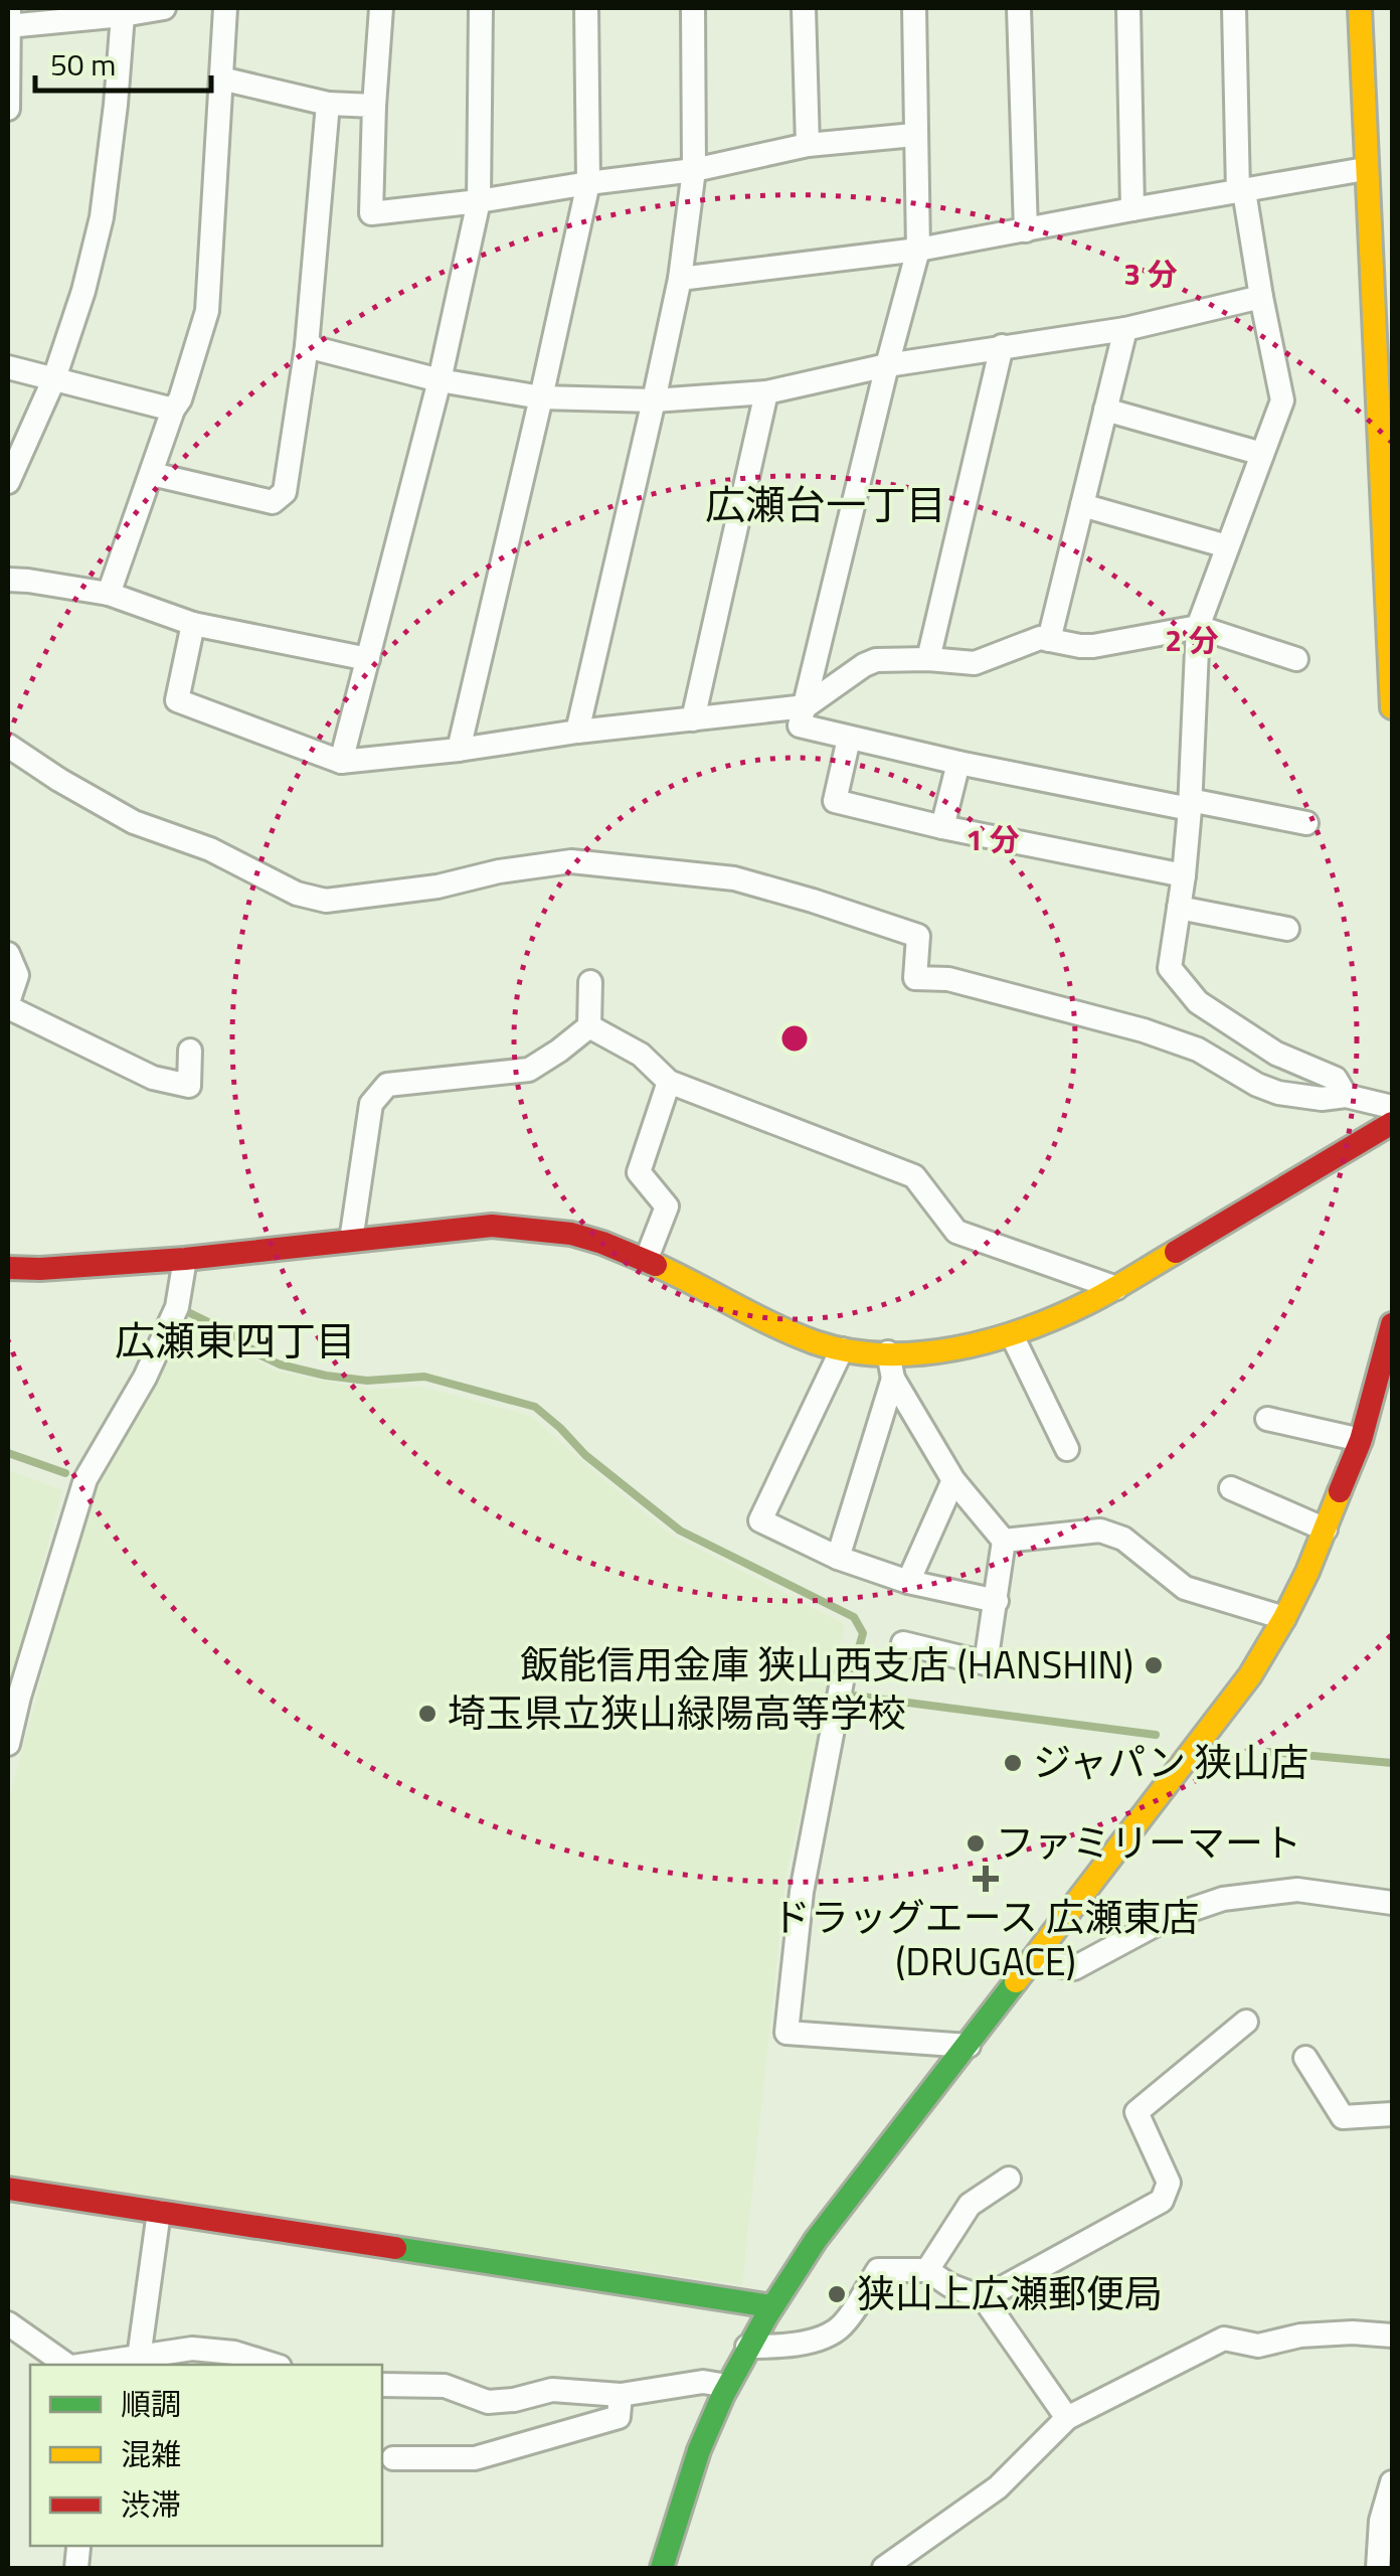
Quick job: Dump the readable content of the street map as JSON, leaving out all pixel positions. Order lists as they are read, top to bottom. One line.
{"districts":["広瀬台一丁目","広瀬東四丁目"],"places":{"other":["飯能信用金庫 狭山西支店 (HANSHIN)","埼玉県立狭山緑陽高等学校","ジャパン 狭山店","ファミリーマート","狭山上広瀬郵便局"],"health":["ドラッグエース 広瀬東店 (DRUGACE)"]},"legend":["順調","混雑","渋滞"],"scale_bar":"50 m","rings":["3 分","2 分","1 分"]}
